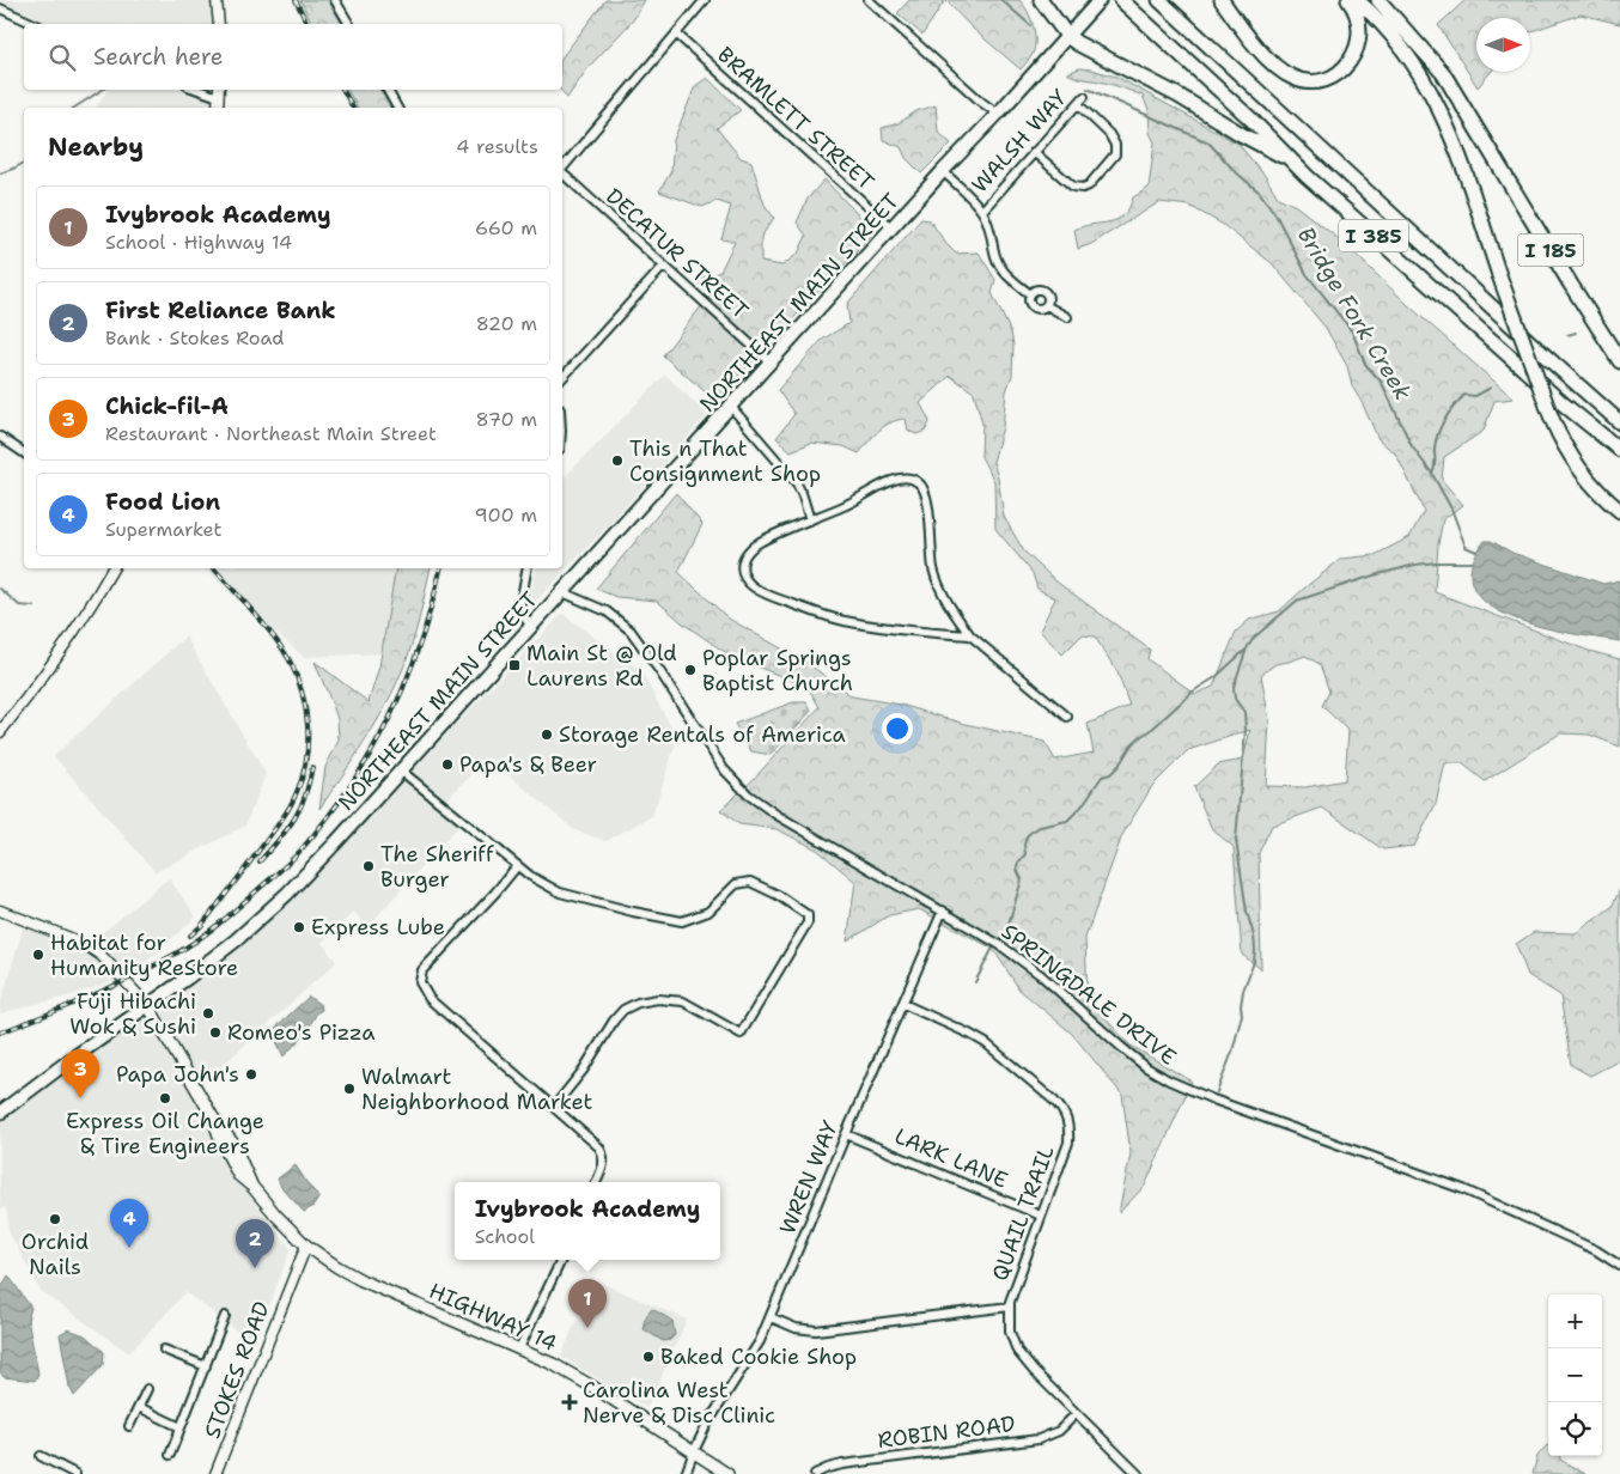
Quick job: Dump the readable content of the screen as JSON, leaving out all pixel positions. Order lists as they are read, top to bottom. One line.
{"streets":{"highway":["I 385","I 185"],"main road":["NORTHEAST MAIN STREET","HIGHWAY 14"],"street":["BRAMLETT STREET","WALSH WAY","DECATUR STREET","SPRINGDALE DRIVE","LARK LANE","WREN WAY","QUAIL TRAIL","STOKES ROAD","ROBIN ROAD"]},"crossings":[["BRAMLETT STREET","NORTHEAST MAIN STREET"],["DECATUR STREET","NORTHEAST MAIN STREET"],["NORTHEAST MAIN STREET","SPRINGDALE DRIVE"],["NORTHEAST MAIN STREET","HIGHWAY 14"],["SPRINGDALE DRIVE","WREN WAY"],["LARK LANE","WREN WAY"],["LARK LANE","QUAIL TRAIL"],["WREN WAY","QUAIL TRAIL"],["WREN WAY","HIGHWAY 14"],["QUAIL TRAIL","ROBIN ROAD"],["HIGHWAY 14","STOKES ROAD"]],"water":["Bridge Fork Creek"],"places":{"other":["This n That Consignment Shop","Poplar Springs Baptist Church","Storage Rentals of America","Papa's & Beer","The Sheriff Burger","Express Lube","Habitat for Humanity ReStore","Fuji Hibachi Wok & Sushi","Romeo's Pizza","Papa John's","Walmart Neighborhood Market","Express Oil Change & Tire Engineers","Orchid Nails","Baked Cookie Shop"],"transit":["Main St @ Old Laurens Rd"],"health":["Carolina West Nerve & Disc Clinic"]},"north":"right","page":{"search":"Search here","heading":["Nearby","4 results"],"list":[{"mark":"1","name":"Ivybrook Academy","note":"School · Highway 14","value":"660 m"},{"mark":"2","name":"First Reliance Bank","note":"Bank · Stokes Road","value":"820 m"},{"mark":"3","name":"Chick-fil-A","note":"Restaurant · Northeast Main Street","value":"870 m"},{"mark":"4","name":"Food Lion","note":"Supermarket","value":"900 m"}],"pins":["3","4","2","1"],"popup":["Ivybrook Academy","School"],"map_buttons":["+","−"]}}
